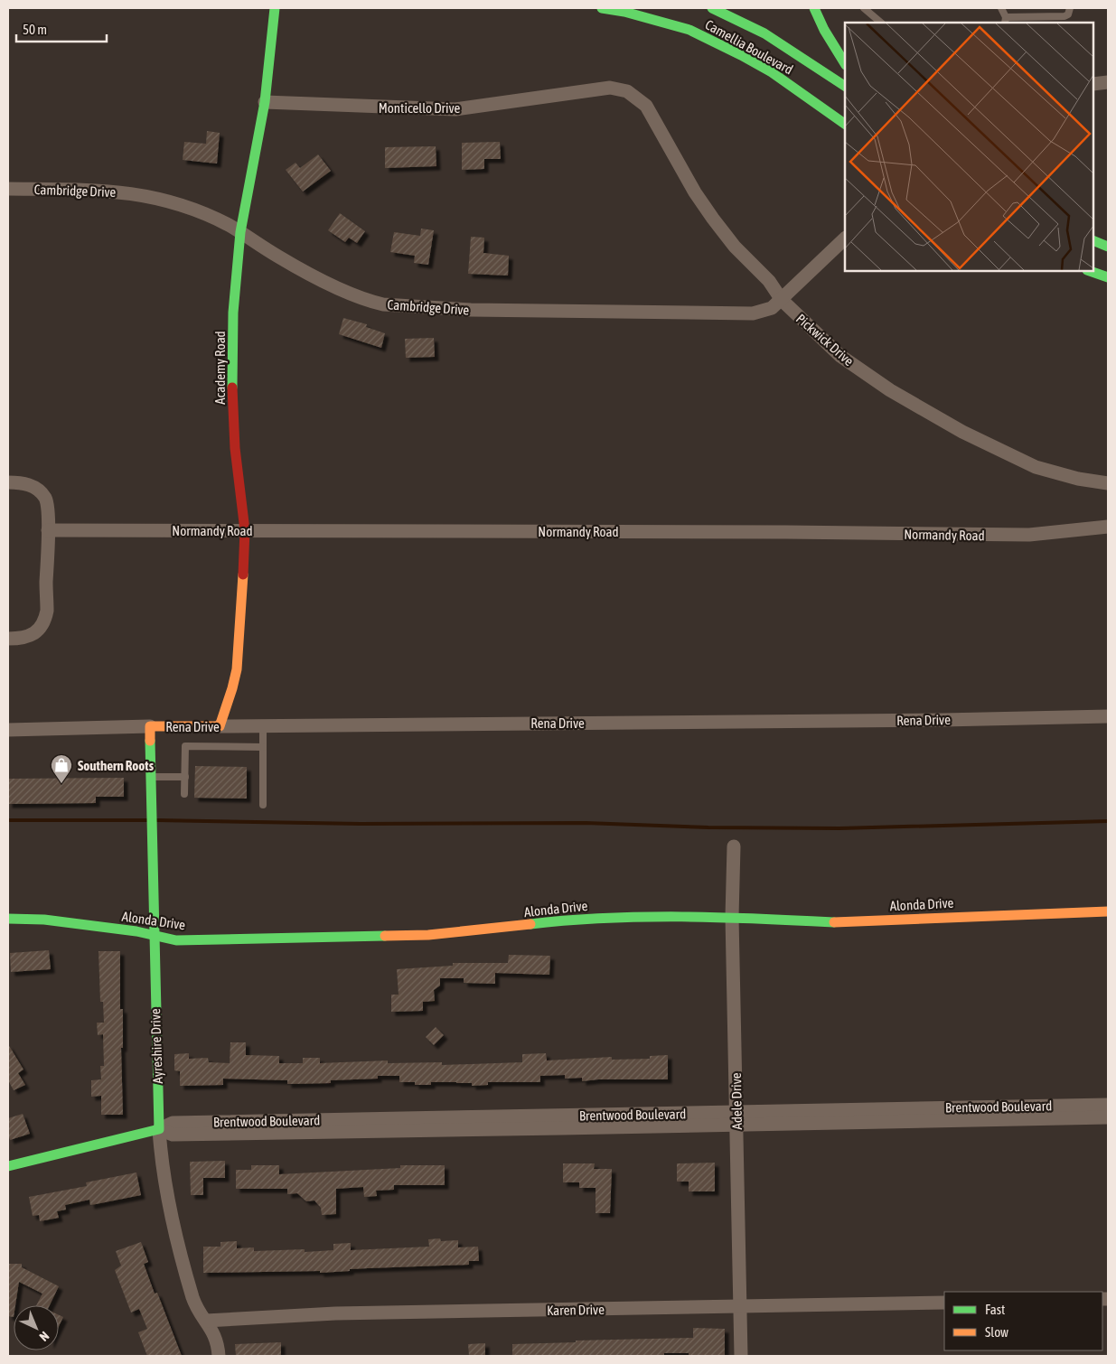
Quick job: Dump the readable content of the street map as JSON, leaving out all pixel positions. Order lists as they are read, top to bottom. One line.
{"streets":{"street":["Camellia Boulevard","Monticello Drive","Cambridge Drive","Pickwick Drive","Academy Road","Normandy Road","Rena Drive","Alonda Drive","Ayreshire Drive","Adele Drive","Brentwood Boulevard","Karen Drive"]},"crossings":[["Monticello Drive","Pickwick Drive"],["Monticello Drive","Academy Road"],["Cambridge Drive","Pickwick Drive"],["Cambridge Drive","Academy Road"],["Academy Road","Normandy Road"],["Academy Road","Rena Drive"],["Rena Drive","Ayreshire Drive"],["Alonda Drive","Ayreshire Drive"],["Alonda Drive","Adele Drive"],["Ayreshire Drive","Brentwood Boulevard"],["Ayreshire Drive","Karen Drive"],["Adele Drive","Brentwood Boulevard"],["Adele Drive","Karen Drive"]],"places":{"shop":["Southern Roots"]},"legend":["Fast","Slow"],"scale_bar":"50 m","north":"bottom right"}
